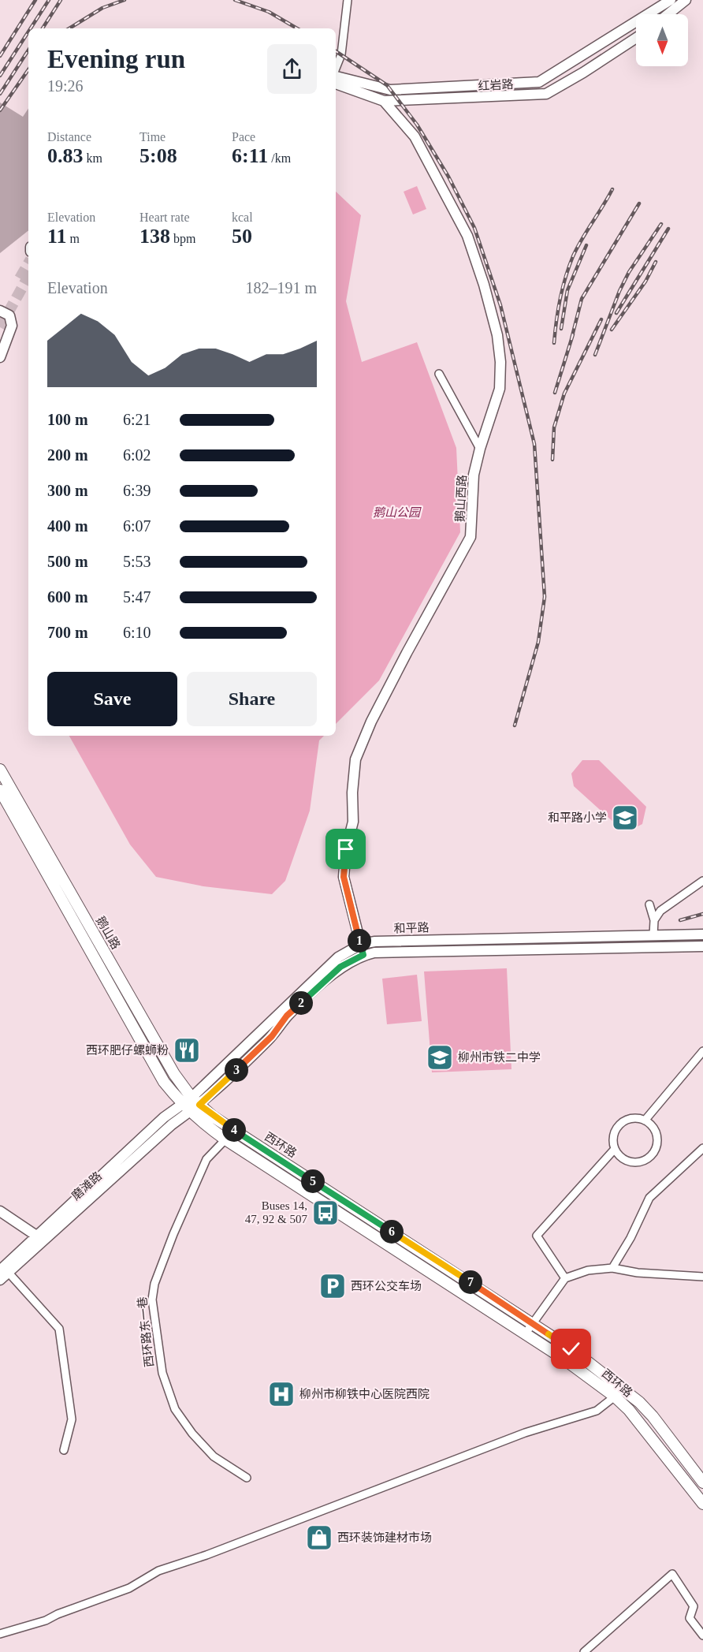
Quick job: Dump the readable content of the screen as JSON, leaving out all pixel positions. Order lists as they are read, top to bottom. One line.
{"streets":{"main road":["红岩路","鹅山西路","和平路","鹅山路","西环路","磨滩路"],"street":["西环路东一巷"]},"crossings":[["红岩路","鹅山西路"],["鹅山西路","和平路"],["和平路","鹅山路"],["和平路","西环路"],["和平路","磨滩路"],["鹅山路","西环路"],["鹅山路","磨滩路"],["西环路","磨滩路"],["西环路","西环路东一巷"]],"parks":["鹅山公园"],"places":{"school or university":["和平路小学","柳州市铁二中学"],"restaurant":["西环肥仔螺蛳粉"],"bus stop":["Buses 14, 47, 92 & 507"],"parking":["西环公交车场"],"hospital":["柳州市柳铁中心医院西院"],"shop":["西环装饰建材市场"]},"north":"bottom","page":{"heading":["Evening run","19:26"],"stats":[["Distance","0.83 km"],["Time","5:08"],["Pace","6:11 /km"],["Elevation","11 m"],["Heart rate","138 bpm"],["kcal","50"]],"chart":["Elevation","182–191 m"],"list":[{"name":"100 m","note":"6:21"},{"name":"200 m","note":"6:02"},{"name":"300 m","note":"6:39"},{"name":"400 m","note":"6:07"},{"name":"500 m","note":"5:53"},{"name":"600 m","note":"5:47"},{"name":"700 m","note":"6:10"}],"buttons":["Save","Share"],"pins":["1","2","3","4","5","6","7"]}}
